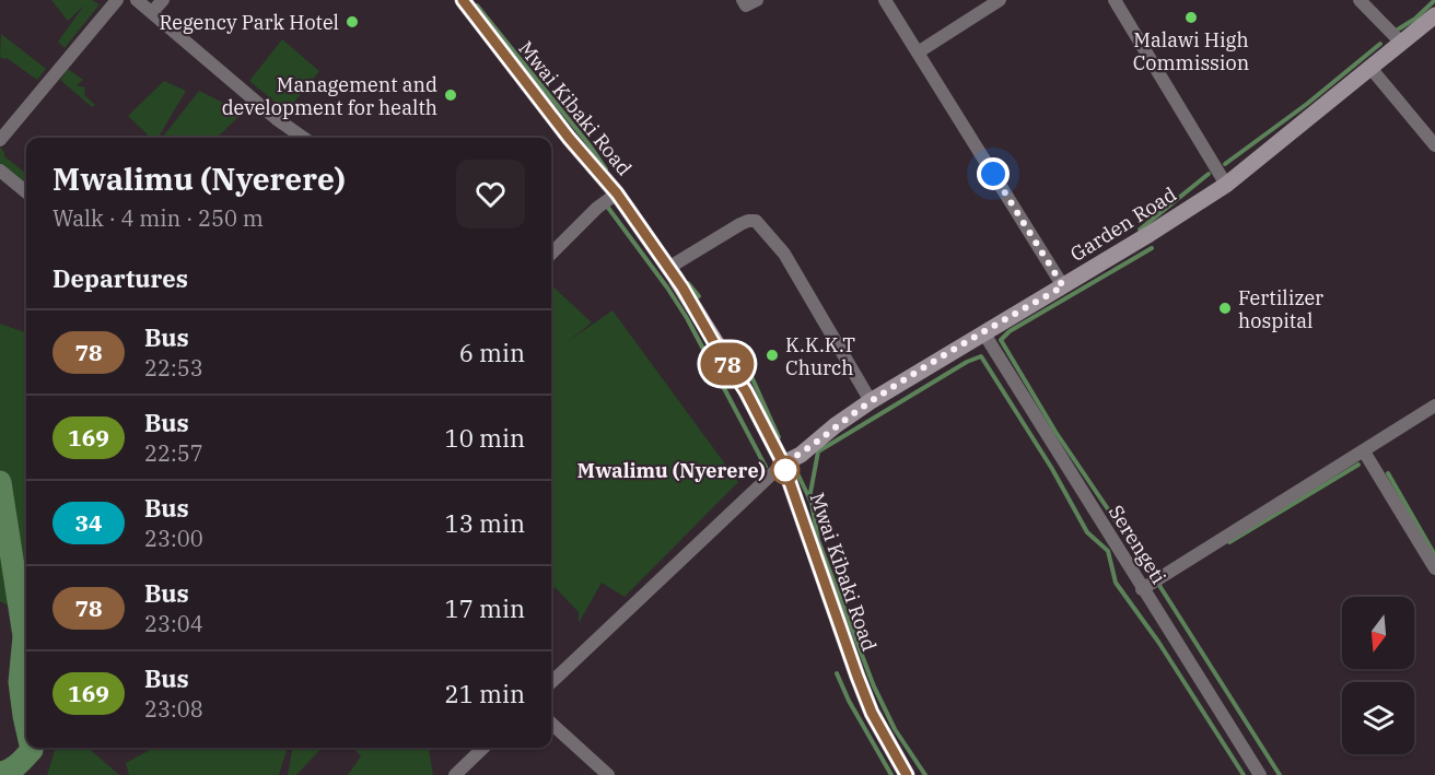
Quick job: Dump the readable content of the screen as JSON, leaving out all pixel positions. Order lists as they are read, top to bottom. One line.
{"streets":{"main road":["Mwai Kibaki Road"],"street":["Garden Road","Serengeti"]},"crossings":[["Mwai Kibaki Road","Garden Road"],["Garden Road","Serengeti"]],"places":["Malawi High Commission","Regency Park Hotel","Management and development for health","Fertilizer hospital","K.K.K.T Church","Mwalimu (Nyerere)"],"lines":["bus line 78"],"north":"bottom","page":{"on_map":"78","heading":[["Mwalimu (Nyerere)","Walk · 4 min · 250 m"],"Departures"],"list":[{"mark":"78","name":"Bus","note":"22:53","value":"6 min"},{"mark":"169","name":"Bus","note":"22:57","value":"10 min"},{"mark":"34","name":"Bus","note":"23:00","value":"13 min"},{"mark":"78","name":"Bus","note":"23:04","value":"17 min"},{"mark":"169","name":"Bus","note":"23:08","value":"21 min"}]}}
